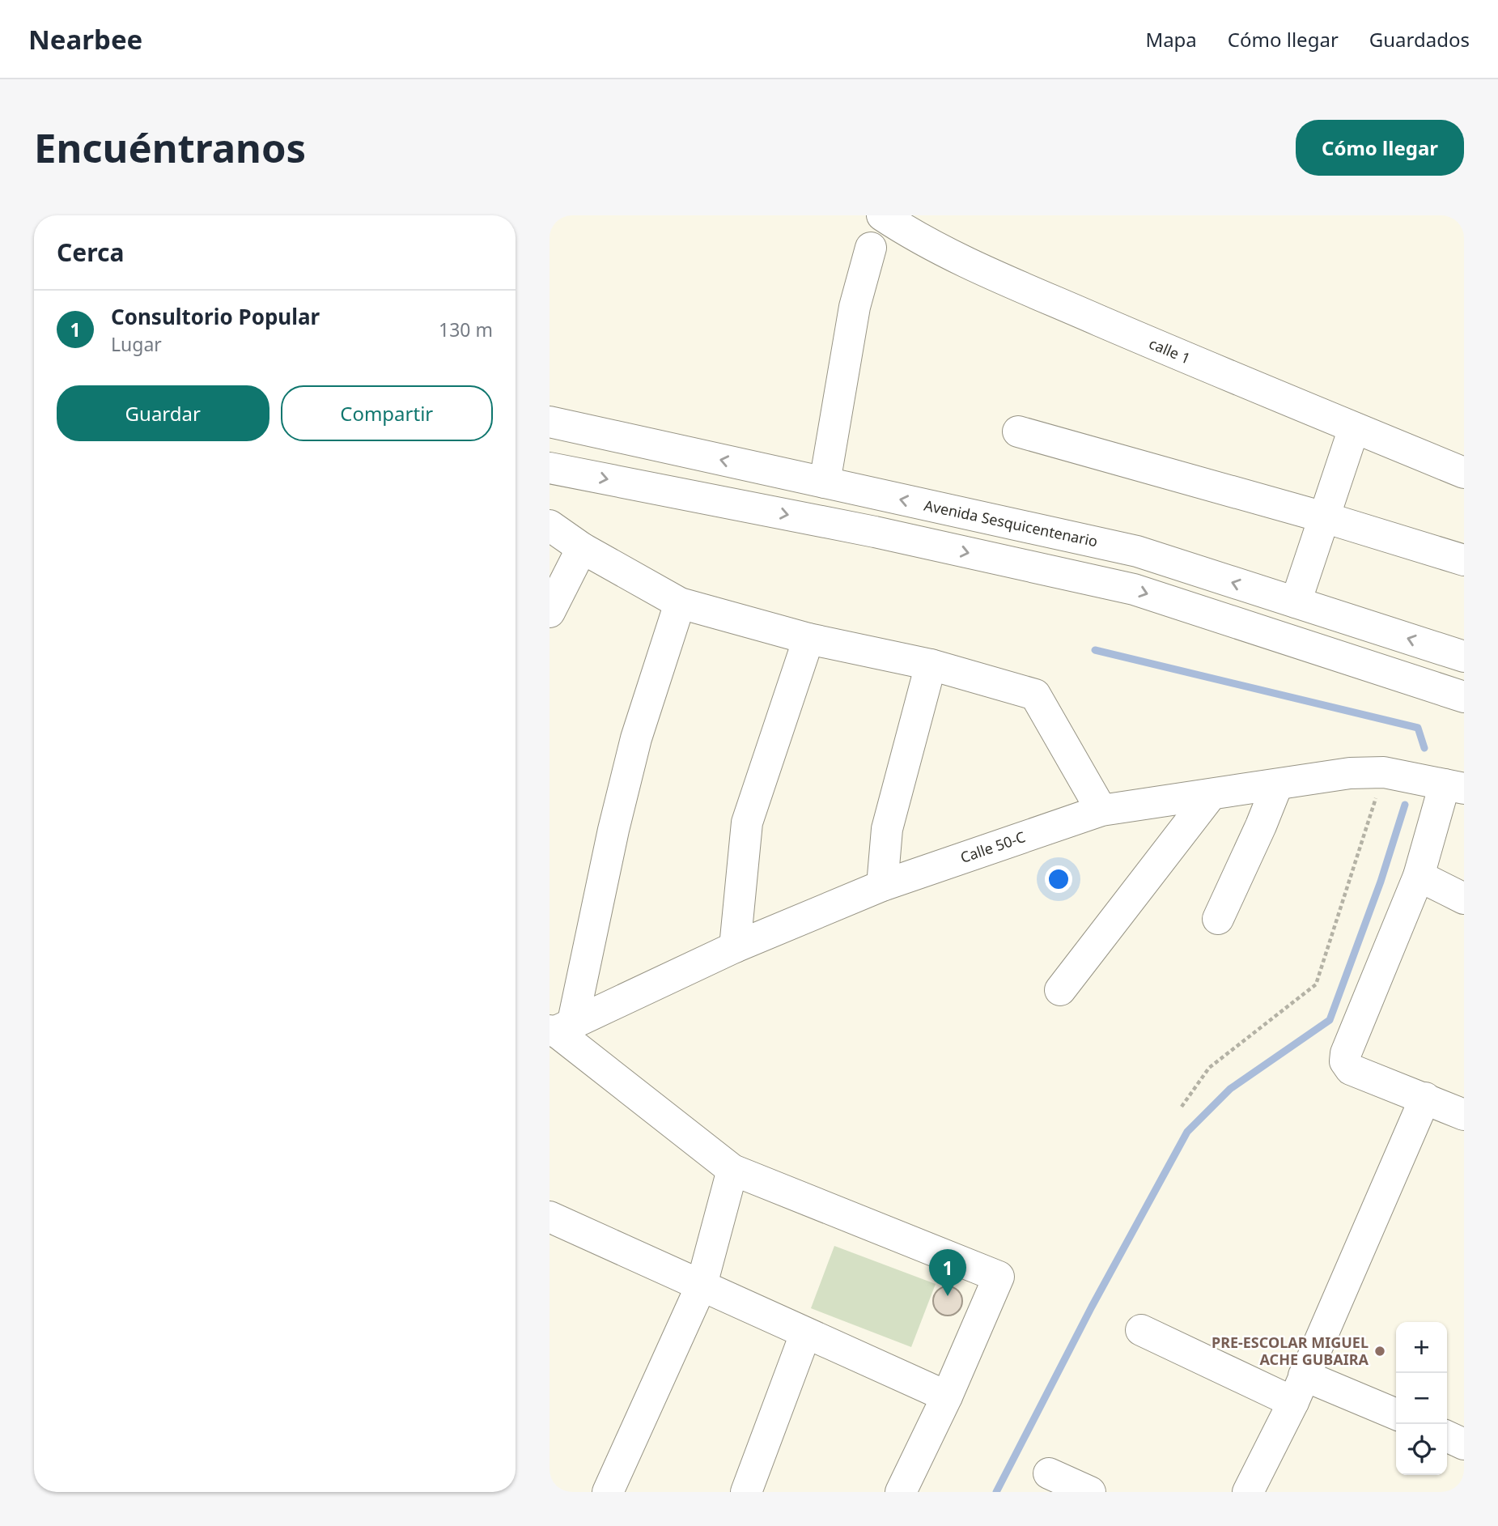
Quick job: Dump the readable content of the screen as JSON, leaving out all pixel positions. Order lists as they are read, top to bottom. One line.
{"streets":{"street":["calle 1","Avenida Sesquicentenario","Calle 50-C"]},"places":["PRE-ESCOLAR MIGUEL ACHE GUBAIRA"],"page":{"header":"Nearbee","nav":["Mapa","Cómo llegar","Guardados"],"buttons":["Cómo llegar",["Guardar","Compartir"]],"title":"Encuéntranos","heading":"Cerca","list":[{"mark":"1","name":"Consultorio Popular","note":"Lugar","value":"130 m"}],"pins":"1","map_buttons":["+","−"]}}
